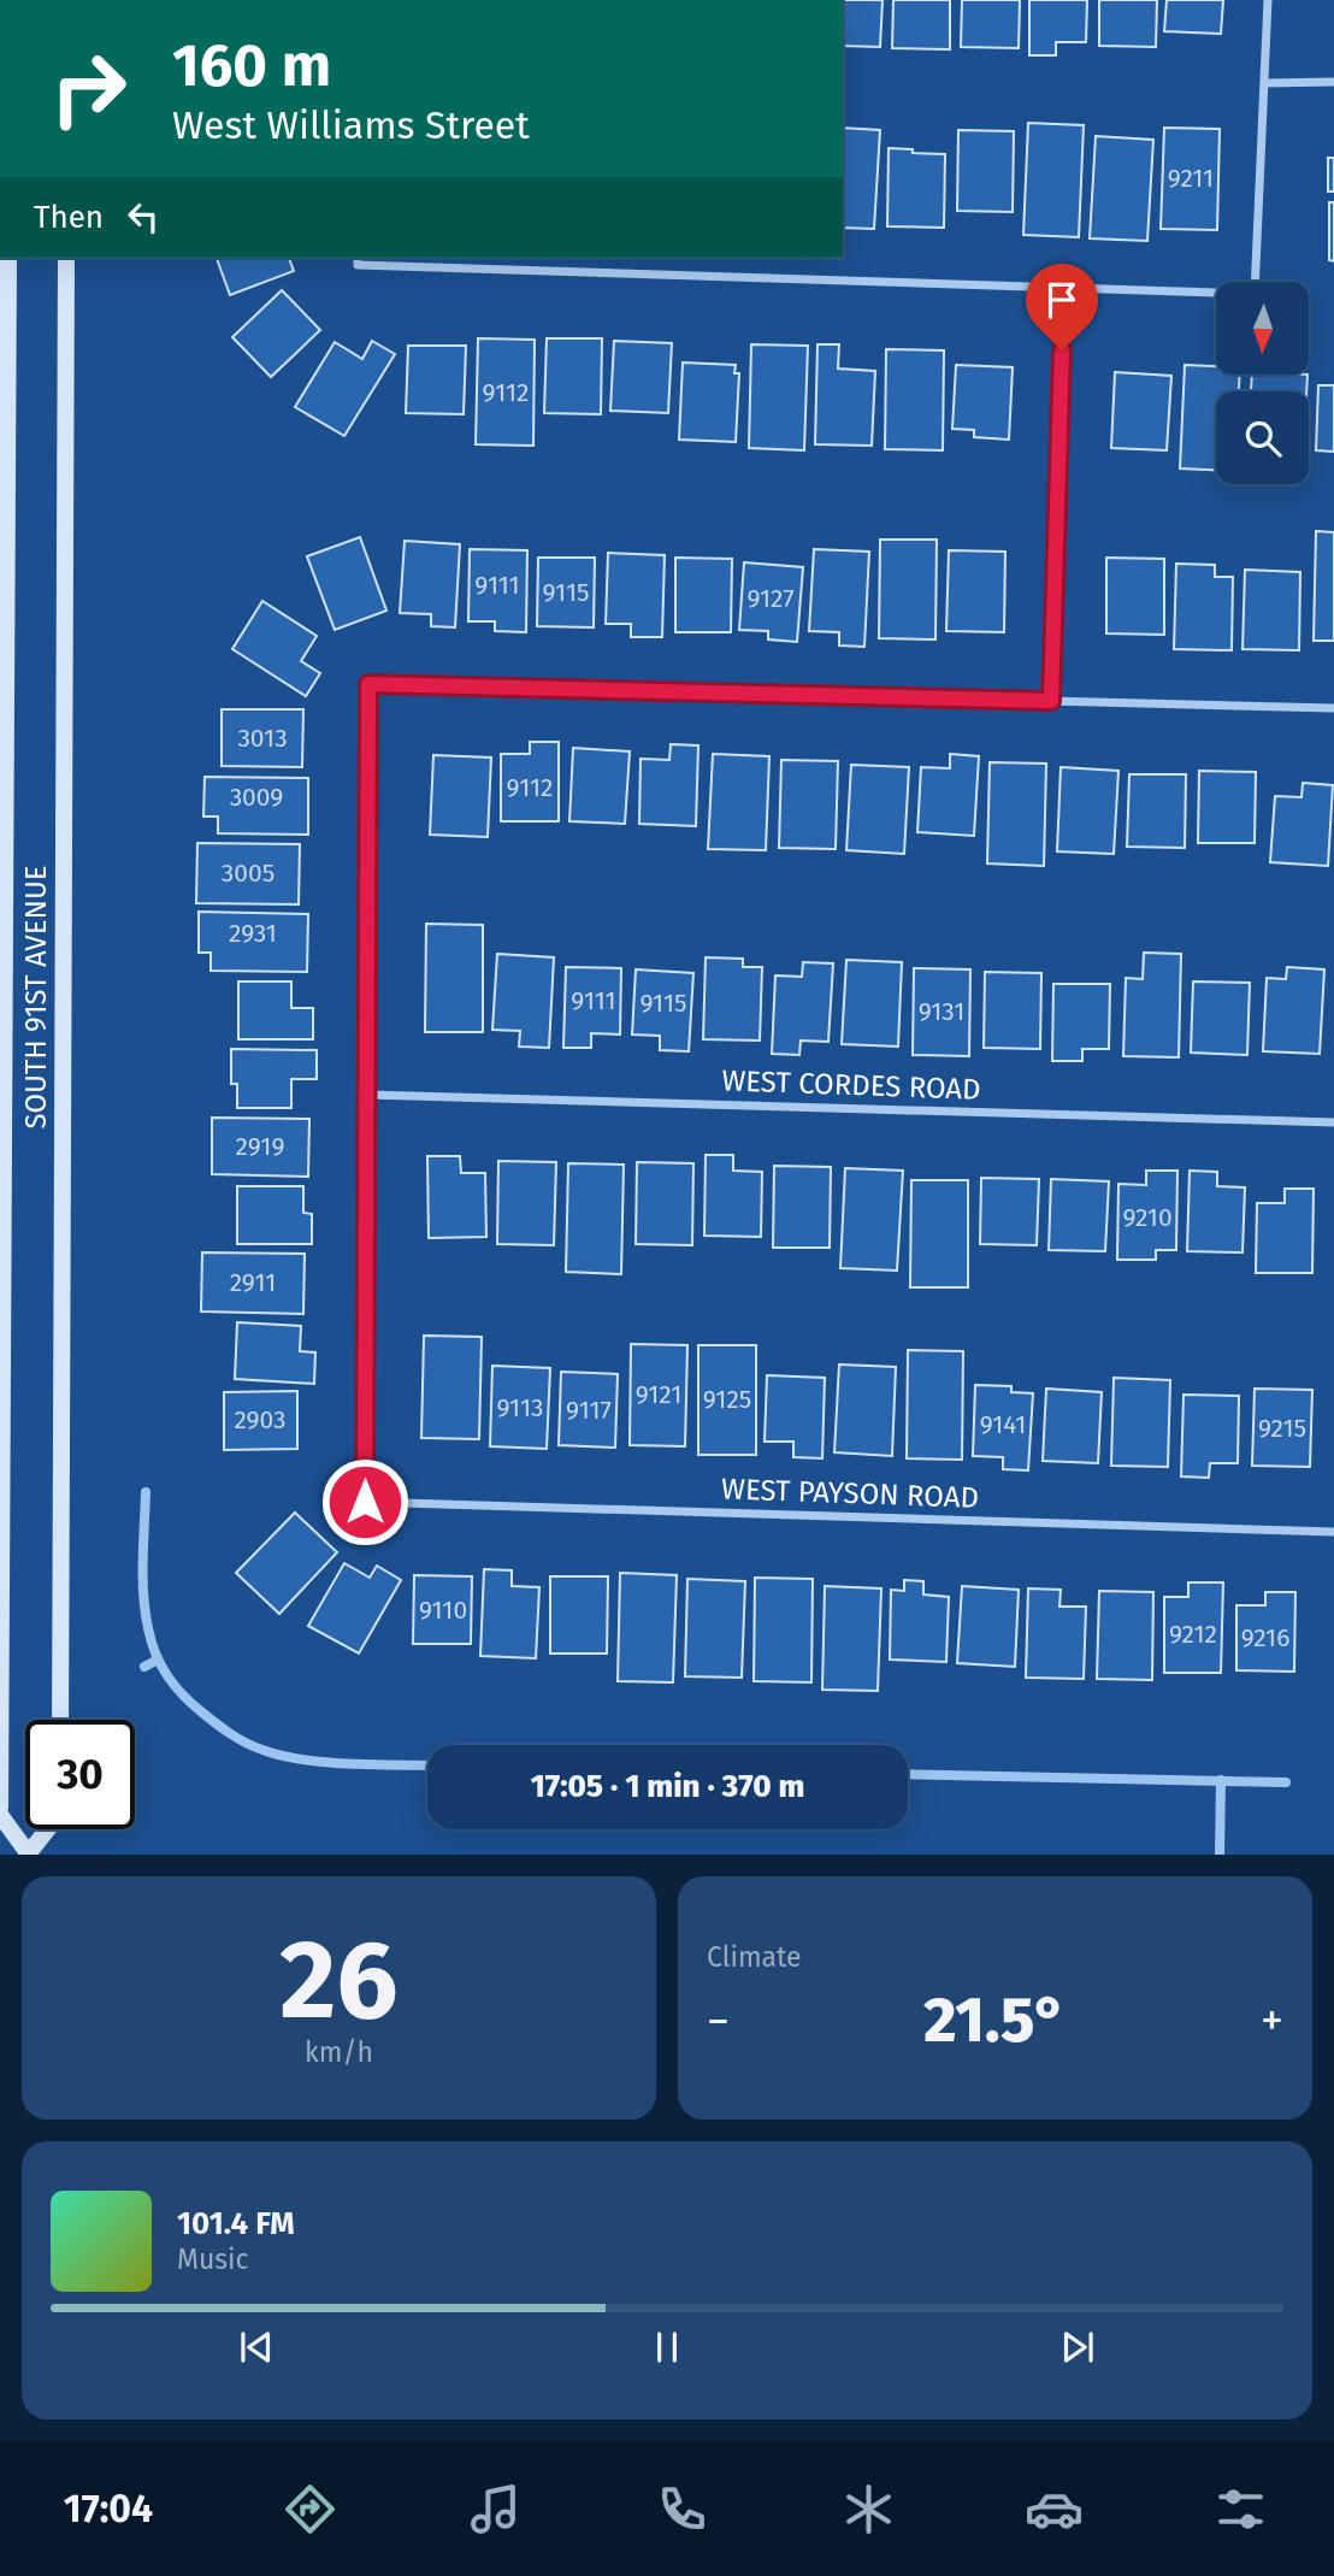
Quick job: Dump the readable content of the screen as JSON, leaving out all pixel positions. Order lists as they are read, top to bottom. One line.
{"streets":{"main road":["SOUTH 91ST AVENUE"],"street":["WEST CORDES ROAD","WEST PAYSON ROAD"]},"crossings":[["WEST CORDES ROAD","WEST PAYSON ROAD"]],"house_numbers":["9211","9112","9111","9115","9127","3013","9112","3009","3005","2931","9111","9115","9131","2919","9210","2911","9121","9125","9113","9117","2903","9141","9215","9110","9212","9216"],"north":"bottom","page":{"turn":["160 m","West Williams Street"],"then":"Then","limit":"30","trip":"17:05 · 1 min · 370 m","tile":[["26","km/h"],"Climate"],"heat":["−","21.5°","+"],"song":["101.4 FM","Music"],"tabs":"17:04"}}
